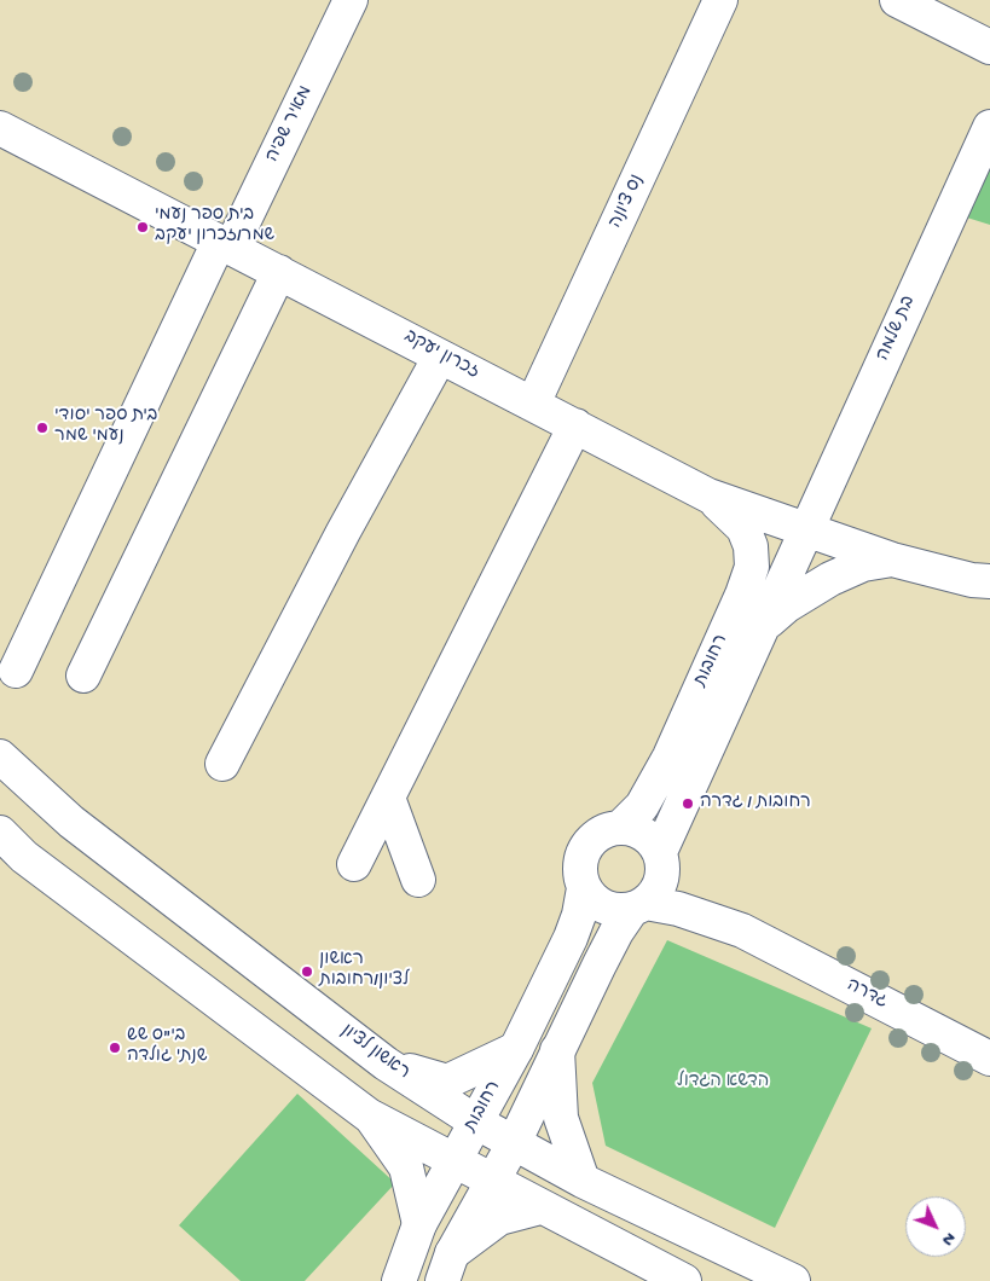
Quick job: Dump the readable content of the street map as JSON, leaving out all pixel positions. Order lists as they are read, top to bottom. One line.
{"streets":{"street":["מאיר שפיה","נס ציונה","בת שלמה","זכרון יעקב","רחובות","גדרה","ראשון לציון"]},"crossings":[["מאיר שפיה","זכרון יעקב"],["נס ציונה","זכרון יעקב"],["בת שלמה","זכרון יעקב"],["בת שלמה","רחובות"],["זכרון יעקב","רחובות"],["רחובות","גדרה"],["רחובות","ראשון לציון"]],"parks":["הדשא הגדול"],"places":["בית ספר נעמי שמר/זכרון יעקב","בית ספר יסודי נעמי שמר","רחובות / גדרה","ראשון לציון/רחובות","בי\"ס שש שנתי גולדה"],"north":"bottom right"}
